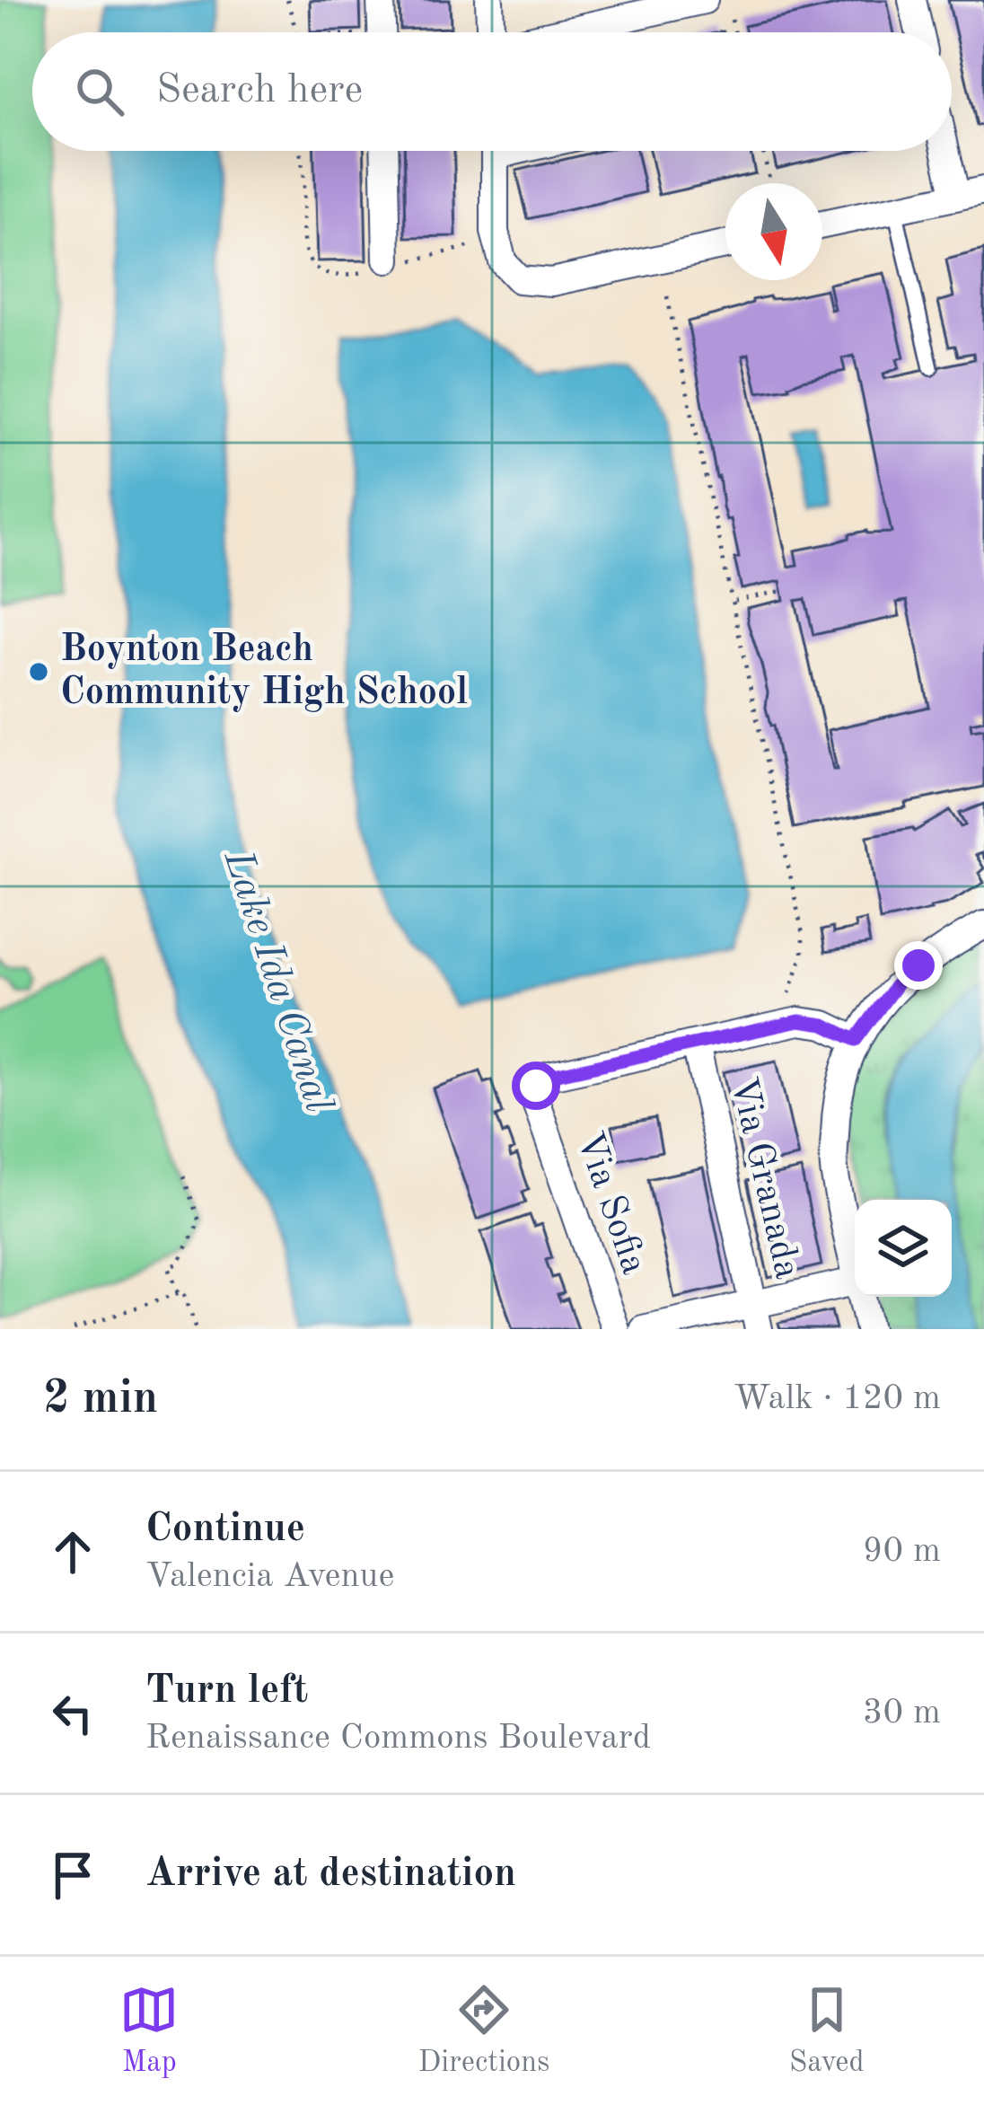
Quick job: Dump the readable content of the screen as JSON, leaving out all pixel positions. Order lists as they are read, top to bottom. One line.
{"streets":{"street":["Via Granada","Via Sofia"]},"crossings":[["Via Granada","Via Sofia"]],"water":["Lake Ida Canal"],"places":["Boynton Beach Community High School"],"north":"bottom","page":{"search":"Search here","heading":["2 min","Walk · 120 m"],"list":[["Continue","Valencia Avenue","90 m"],["Turn left","Renaissance Commons Boulevard","30 m"],"Arrive at destination"],"nav":["Map","Directions","Saved"]}}
